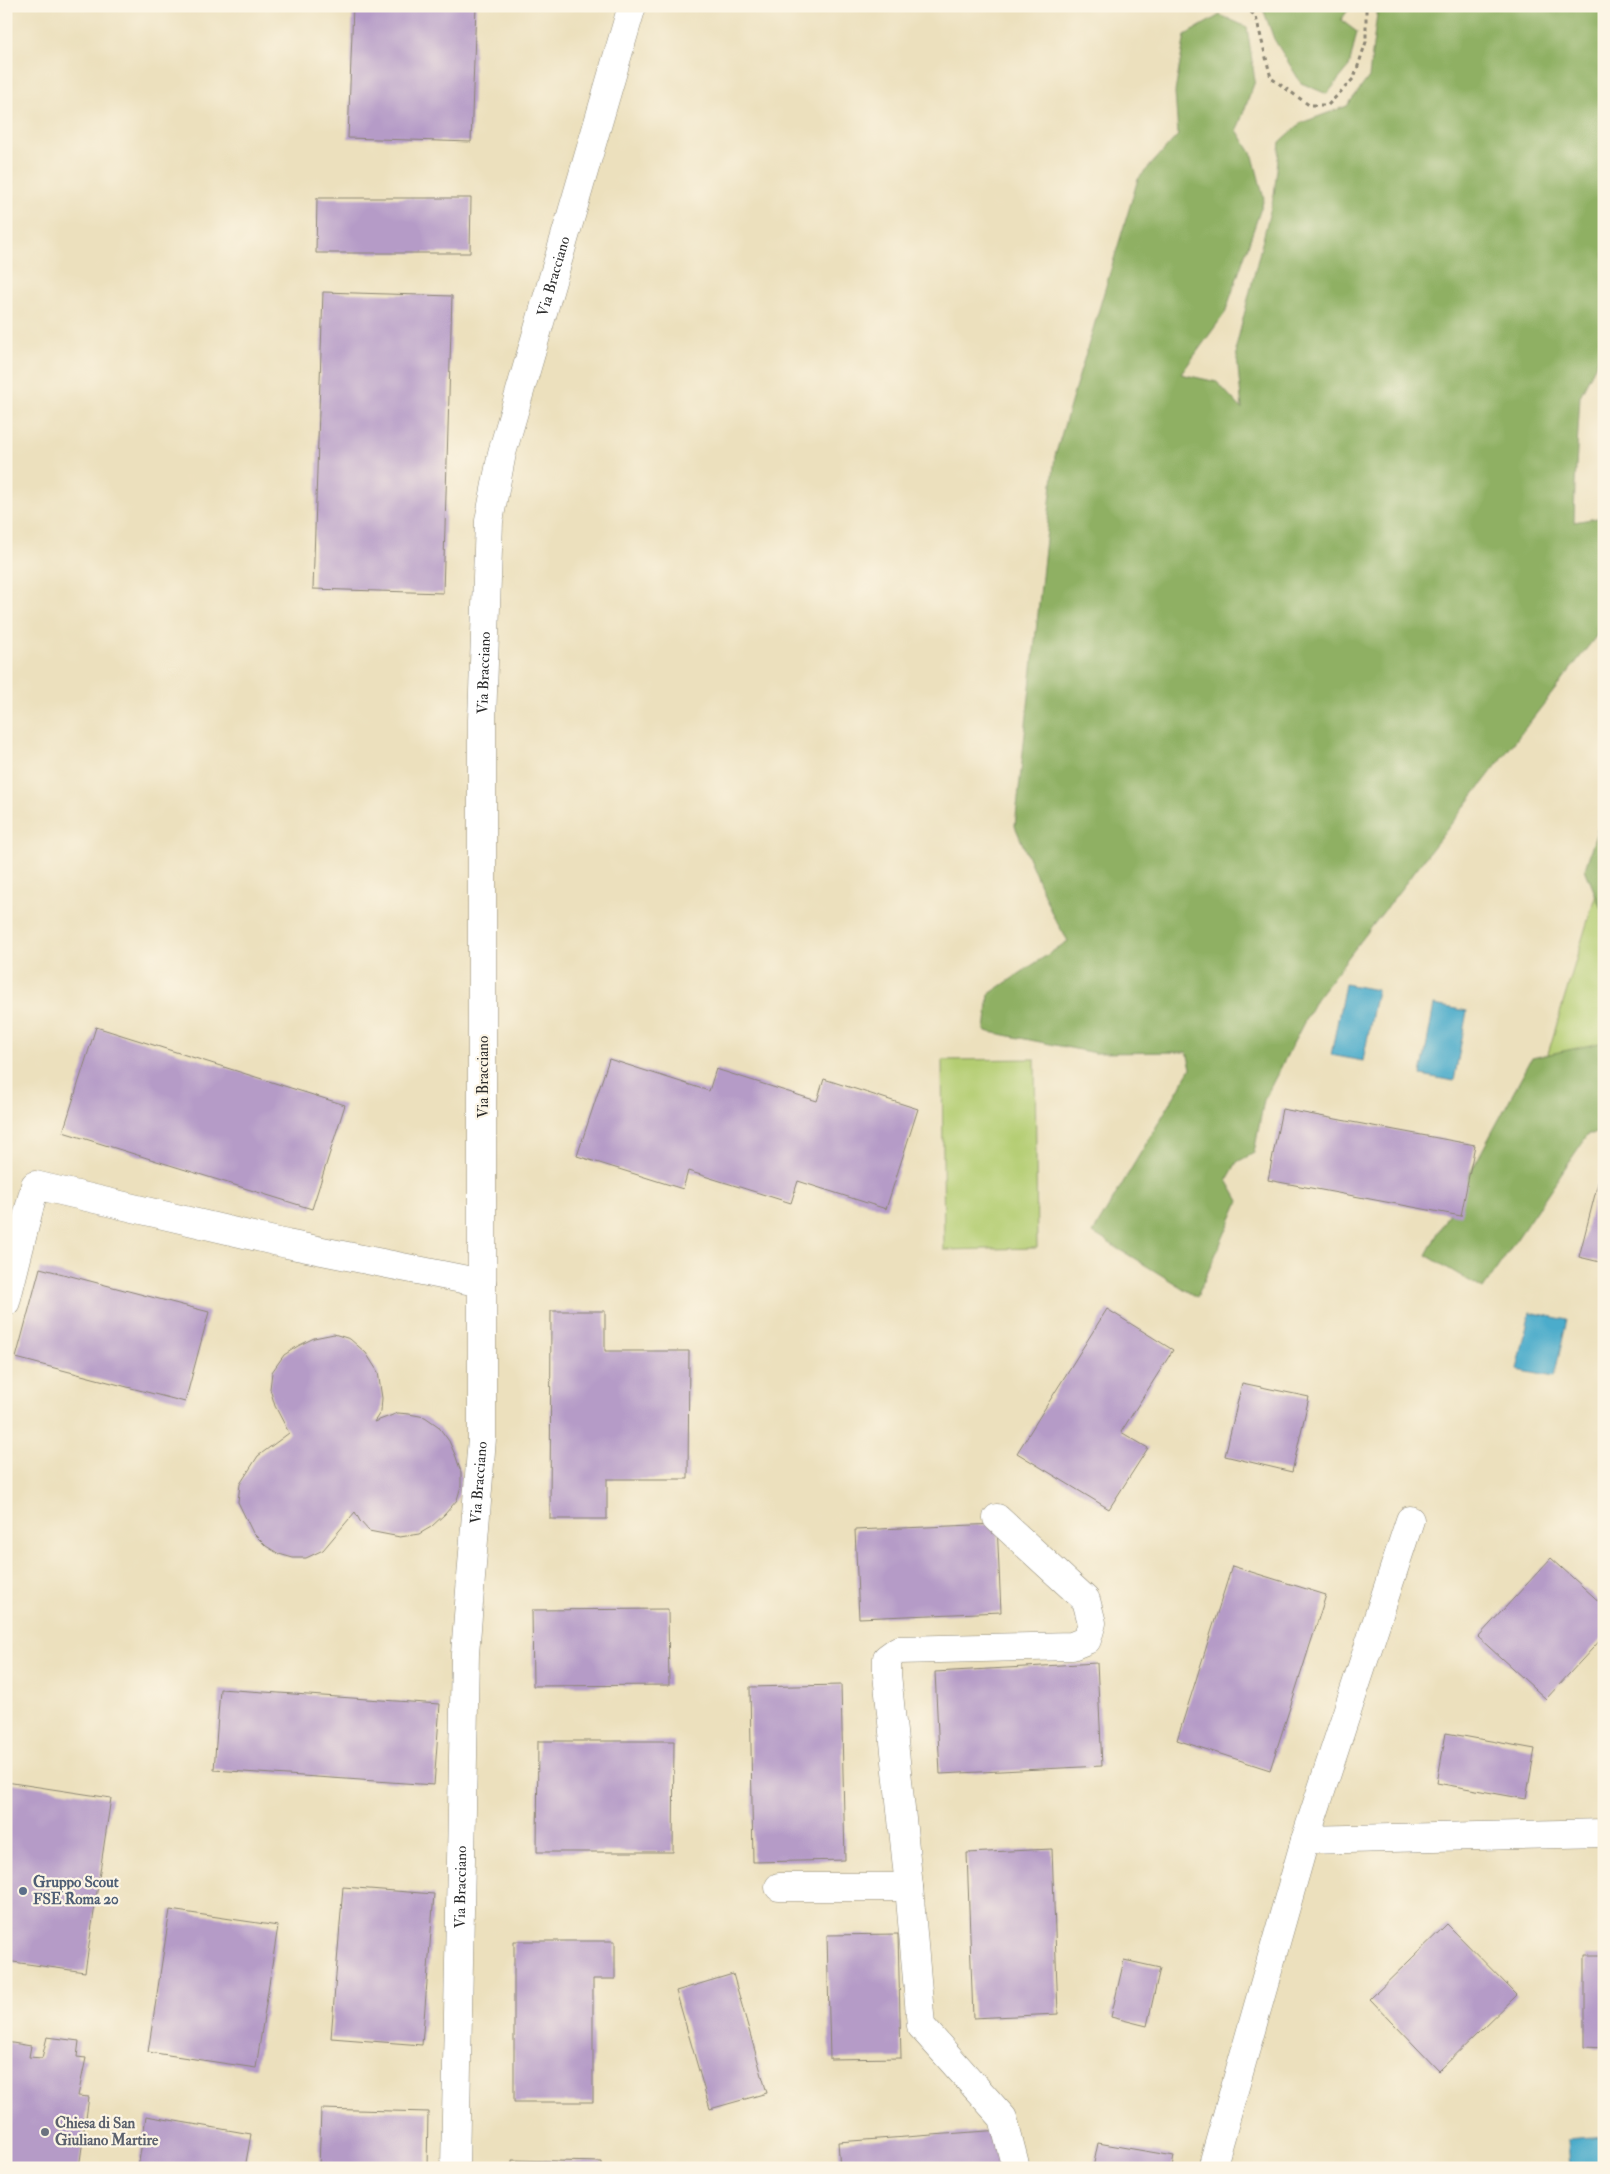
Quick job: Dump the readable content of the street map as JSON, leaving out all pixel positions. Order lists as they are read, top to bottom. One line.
{"streets":{"street":["Via Bracciano"]},"places":["Gruppo Scout FSE Roma 20","Chiesa di San Giuliano Martire"]}
